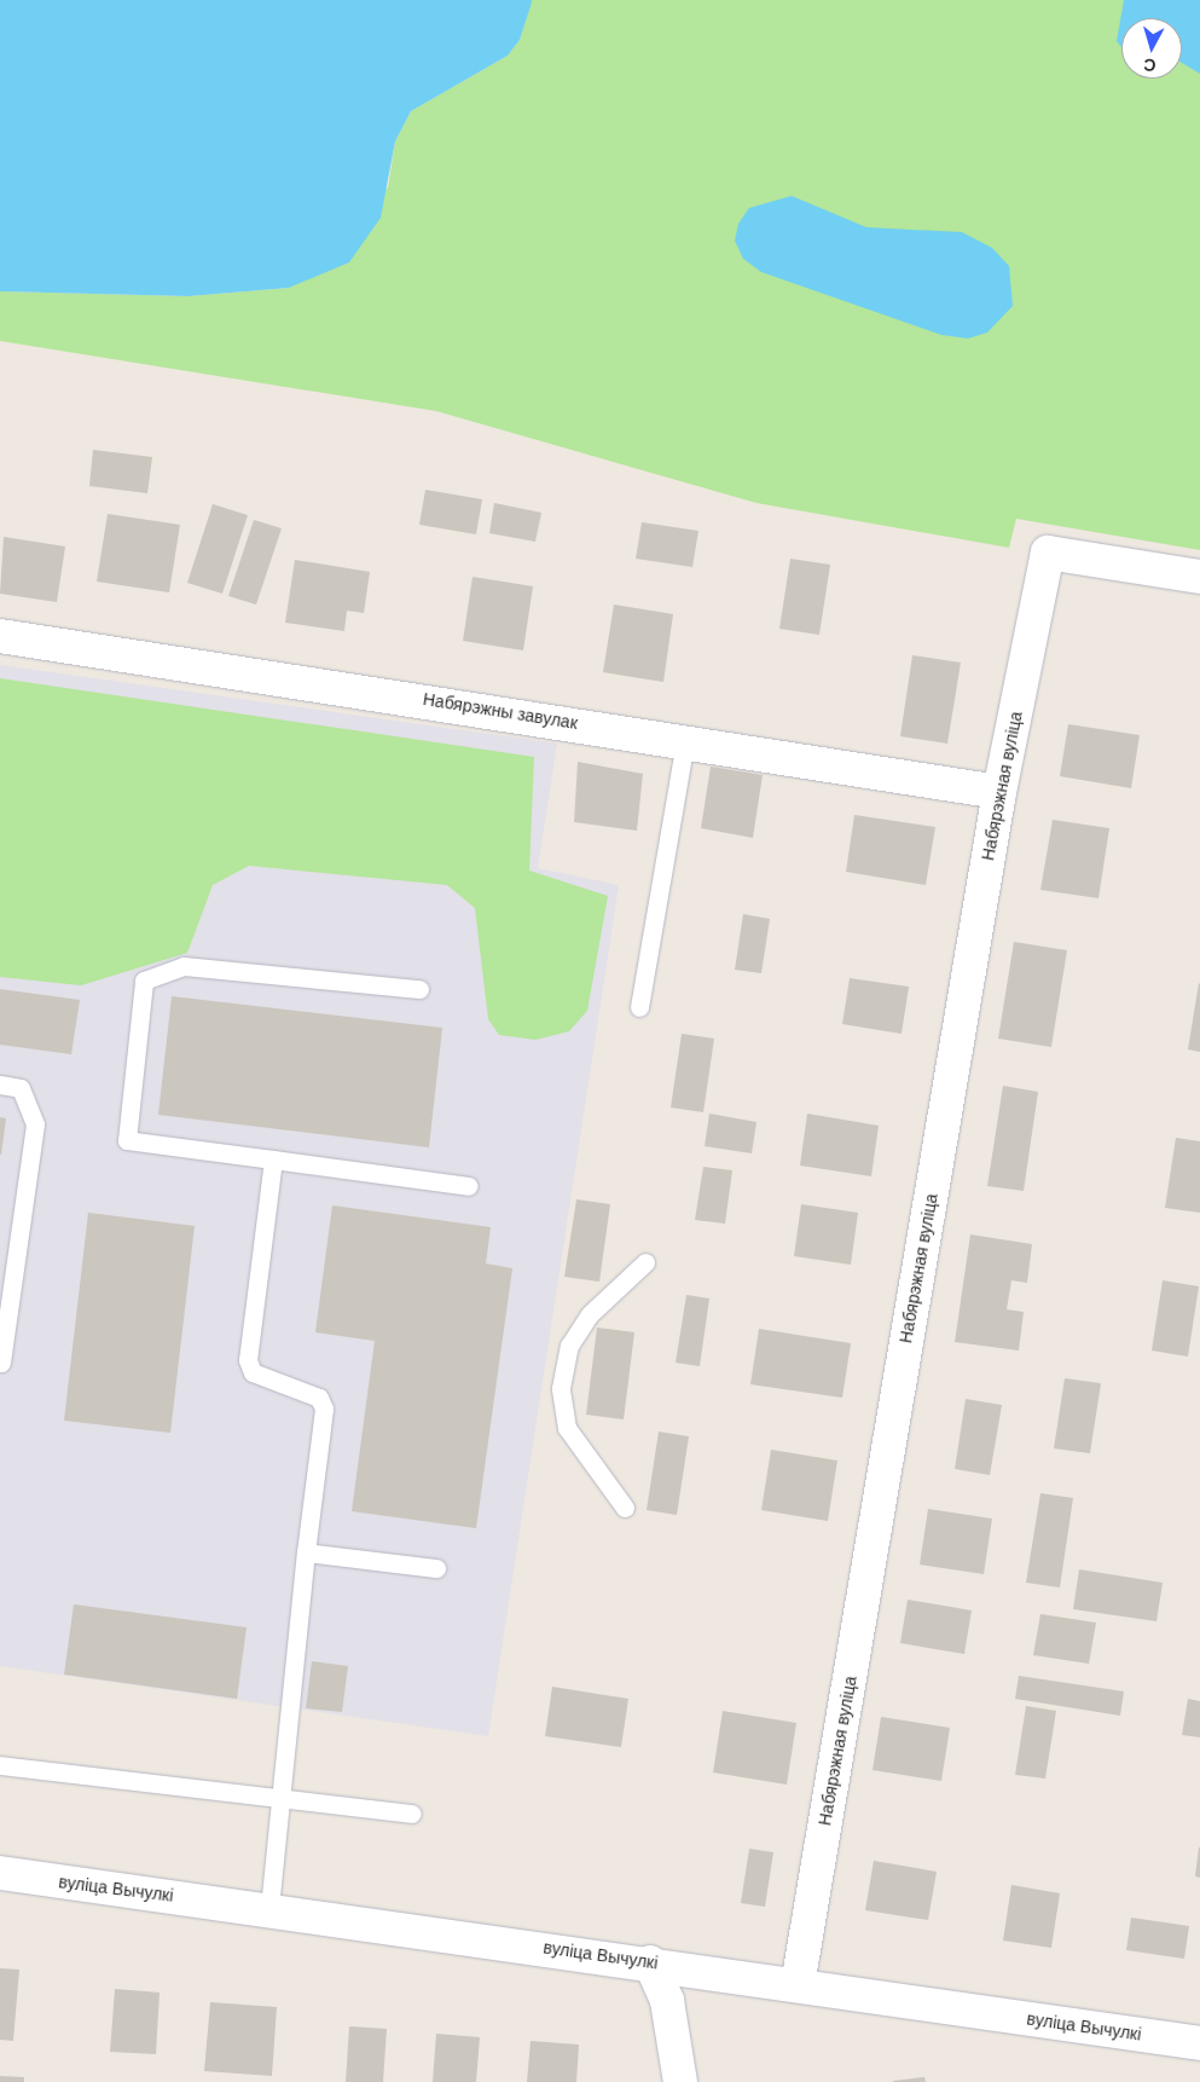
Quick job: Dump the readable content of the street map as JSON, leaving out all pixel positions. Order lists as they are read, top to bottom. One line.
{"streets":{"street":["Набярэжны завулак","Набярэжная вуліца","вуліца Вычулкі"]},"crossings":[["Набярэжны завулак","Набярэжная вуліца"],["Набярэжная вуліца","вуліца Вычулкі"]],"north":"bottom"}
